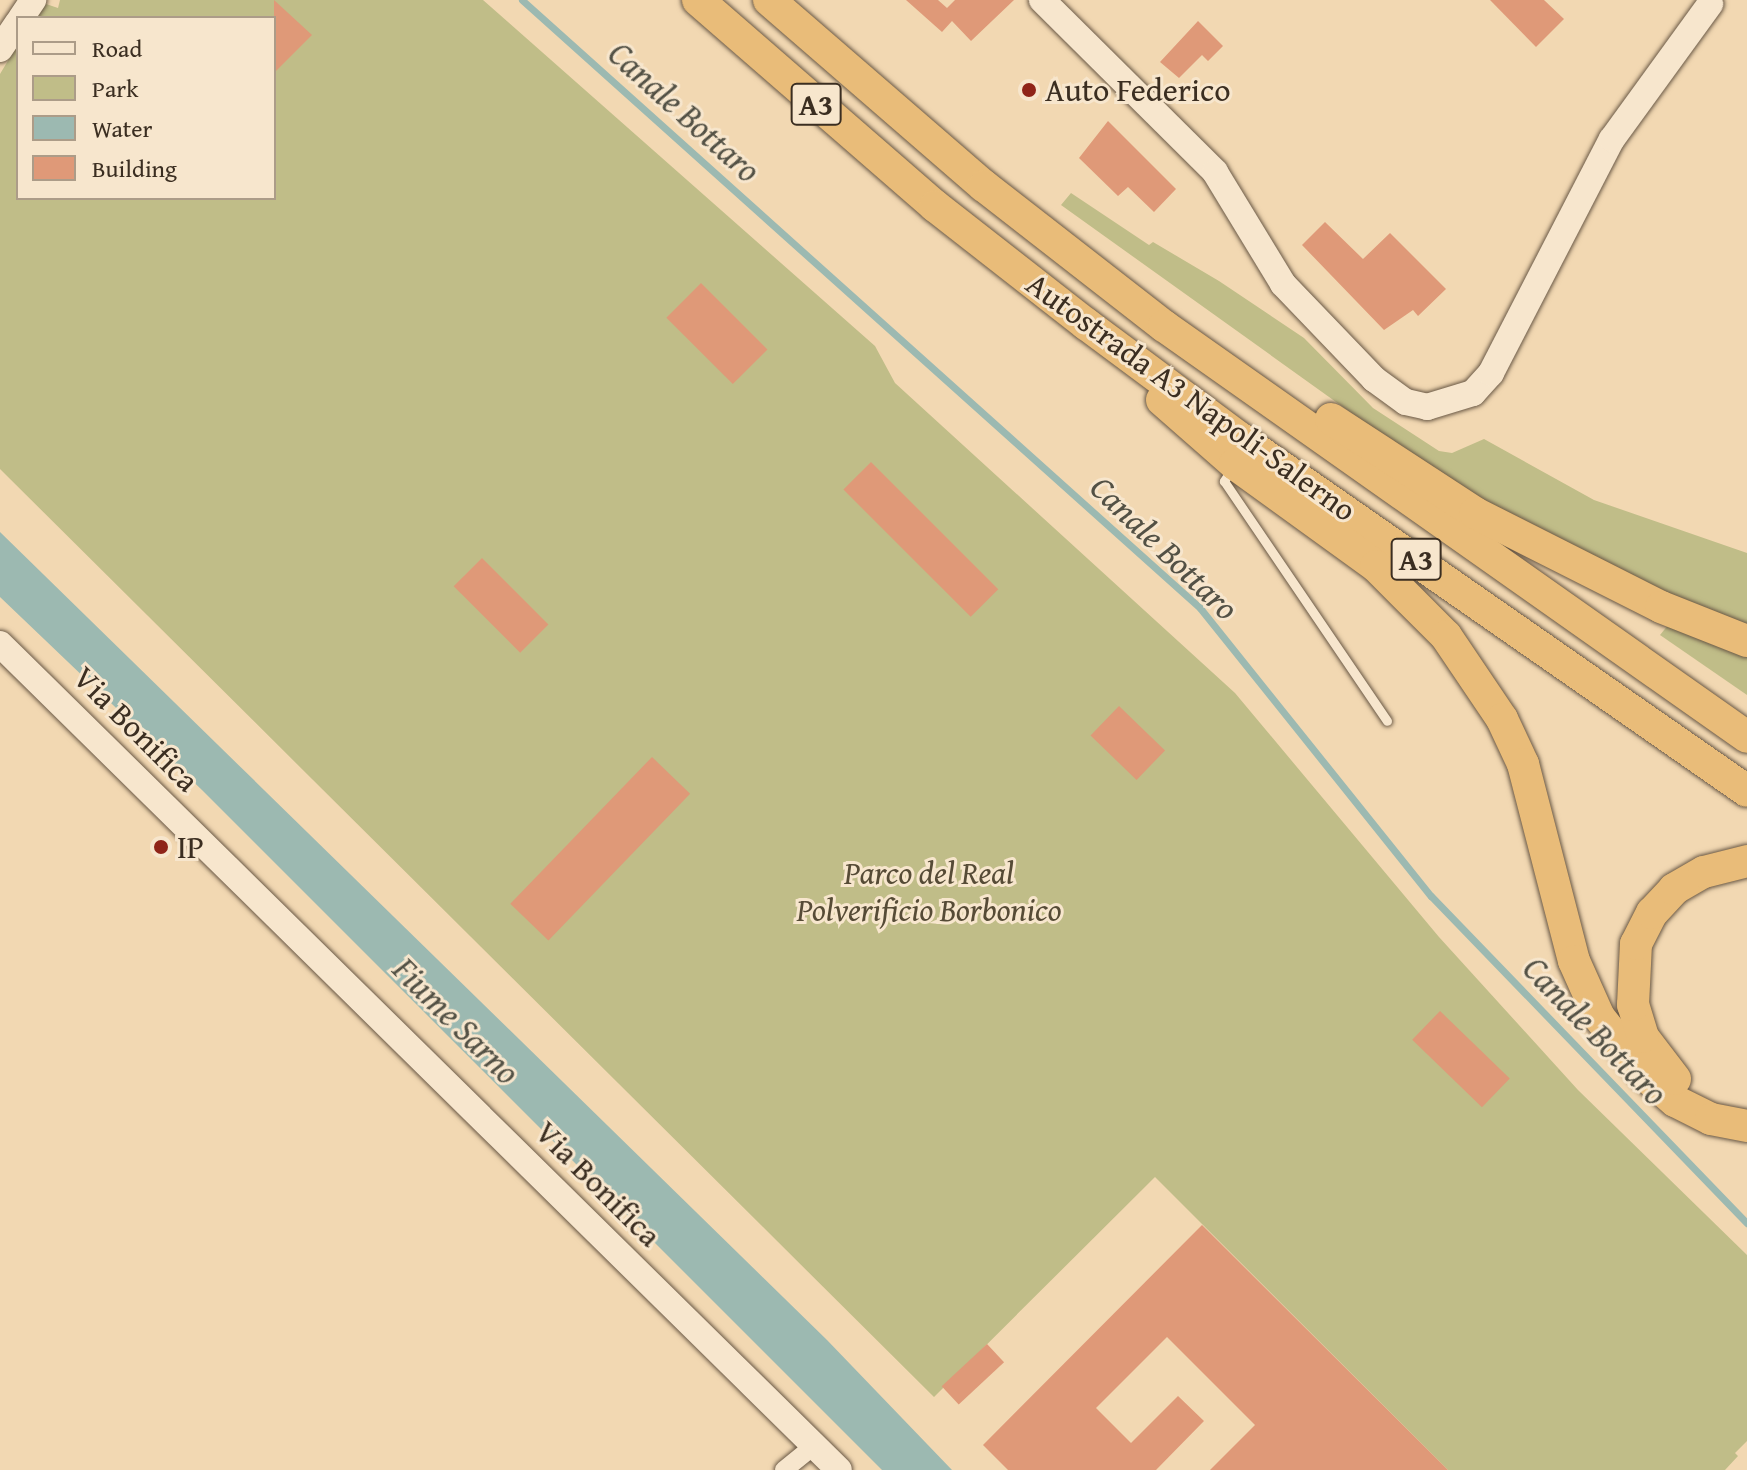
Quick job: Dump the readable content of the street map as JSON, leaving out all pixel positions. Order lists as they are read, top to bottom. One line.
{"streets":{"highway":["A3","Autostrada A3 Napoli-Salerno"],"main road":["Via Bonifica"]},"water":["Canale Bottaro","Fiume Sarno"],"parks":["Parco del Real Polverificio Borbonico"],"places":["Auto Federico","IP"],"legend":["Road","Park","Water","Building"]}
